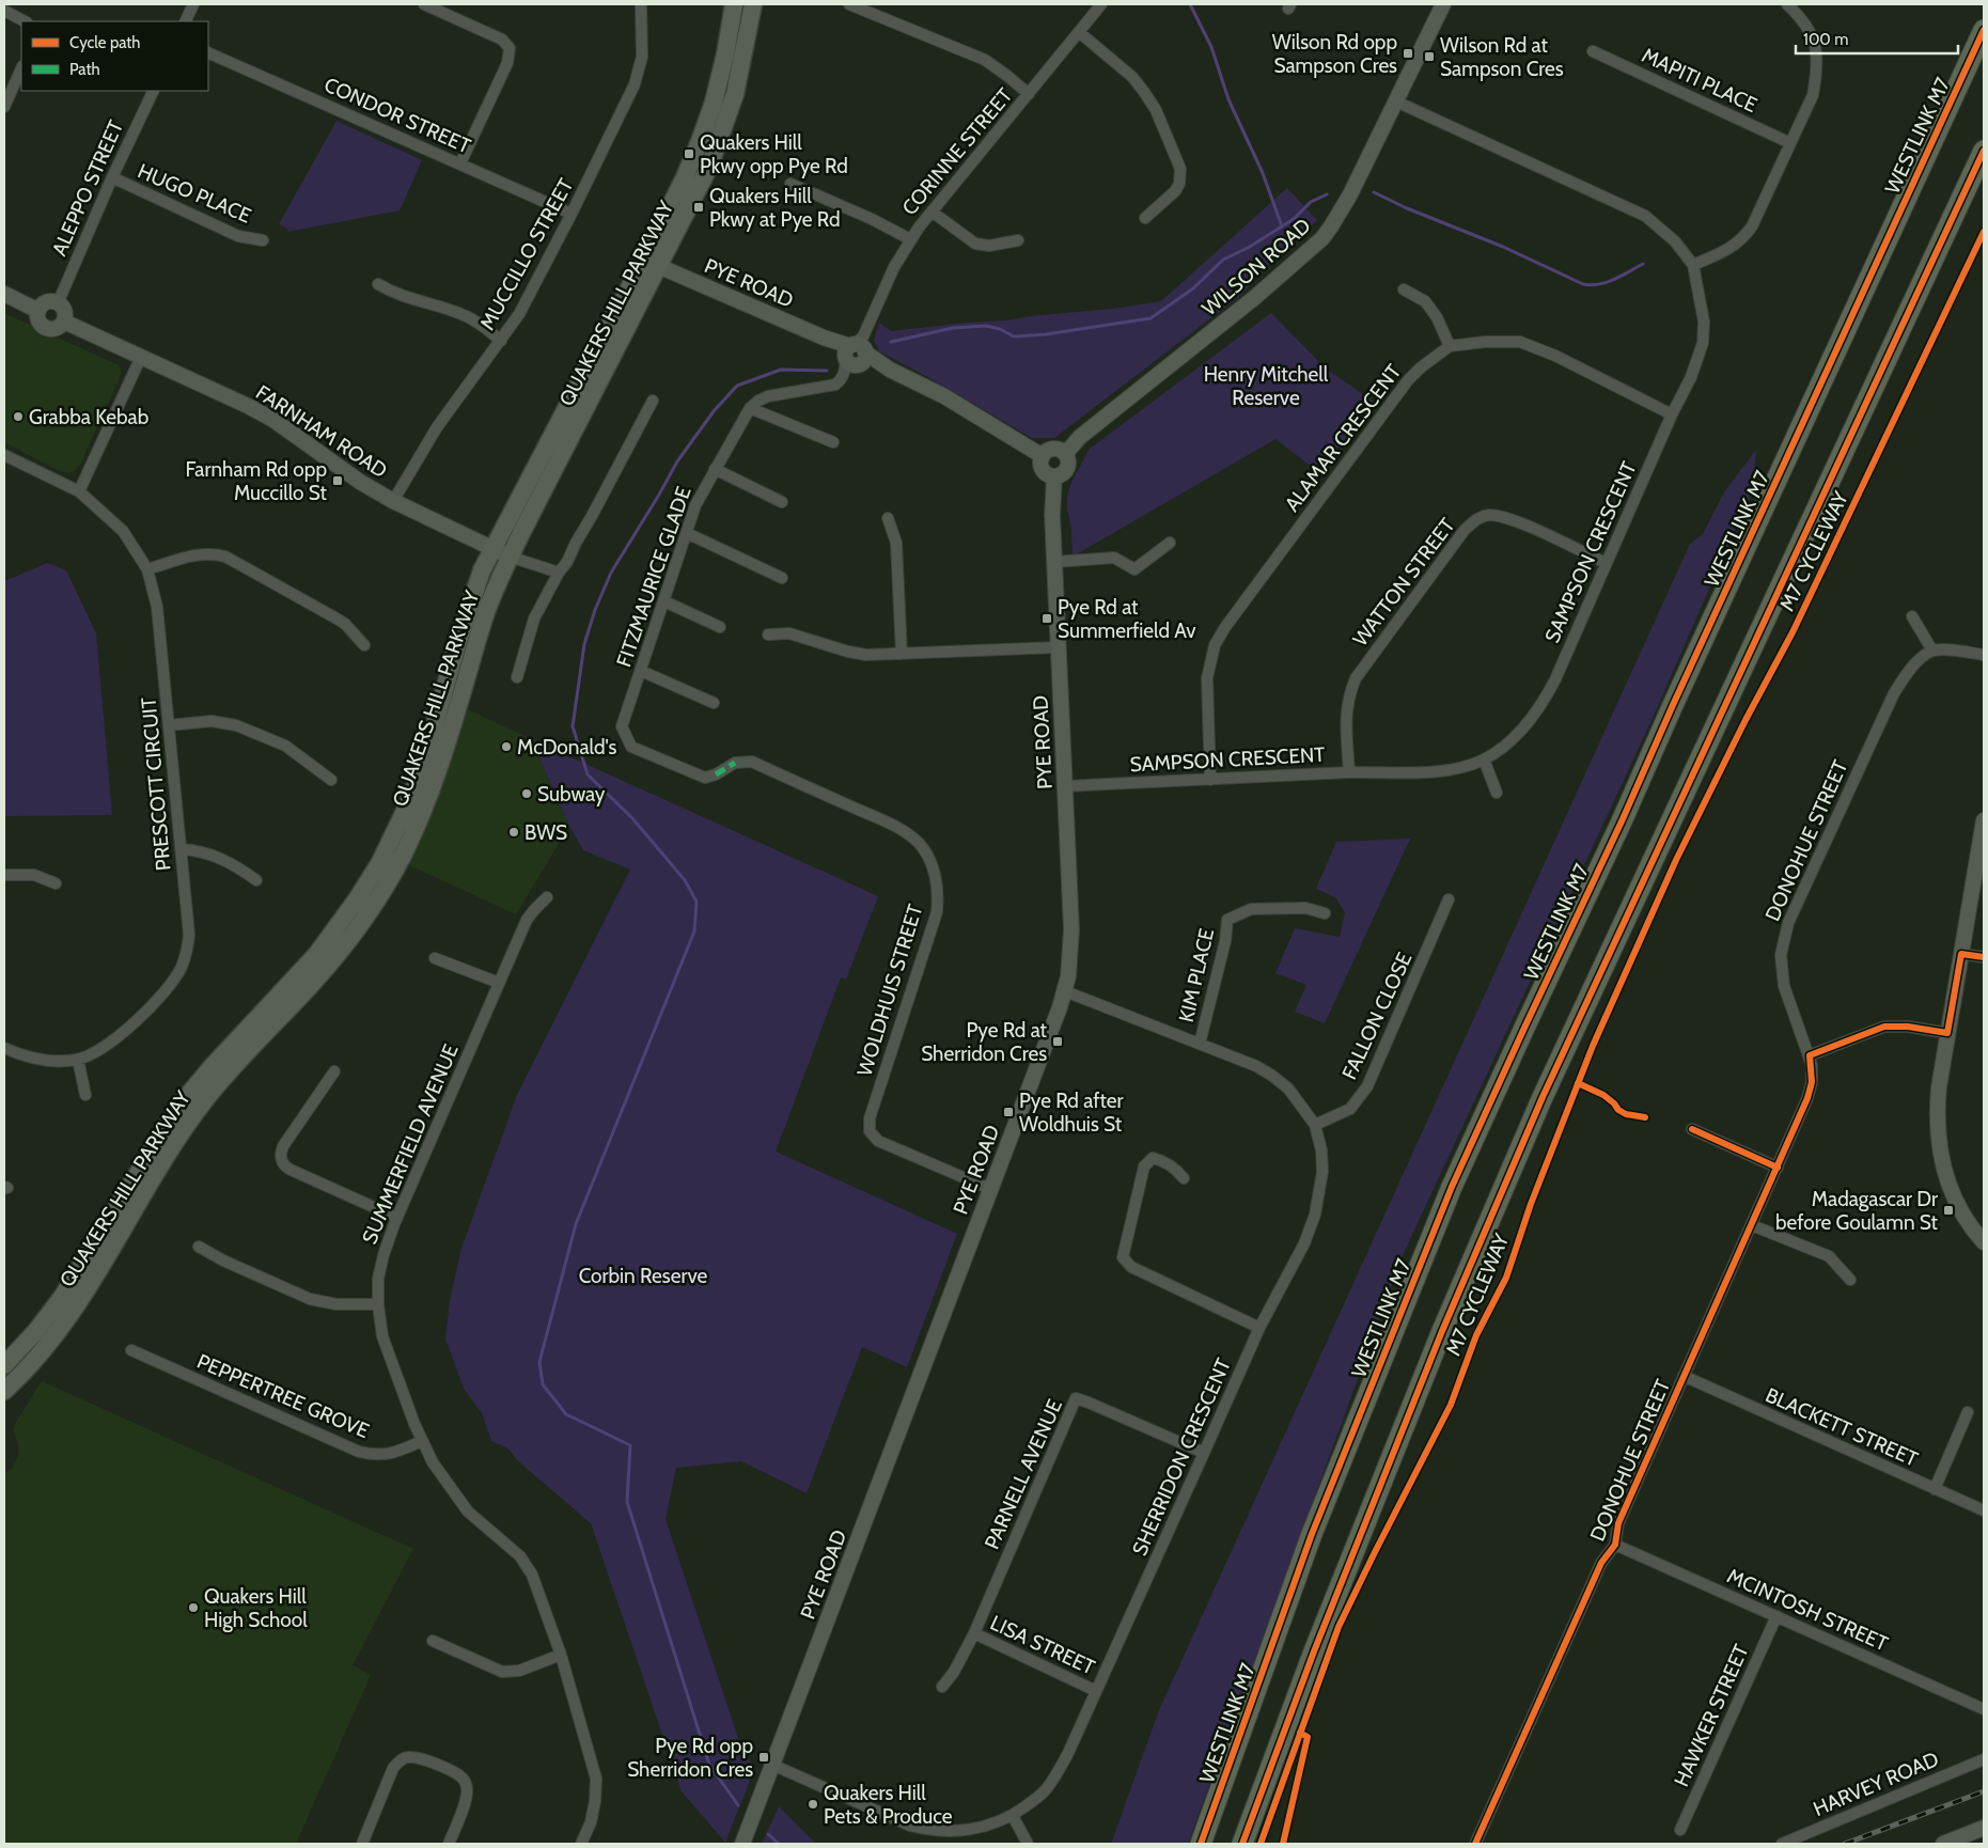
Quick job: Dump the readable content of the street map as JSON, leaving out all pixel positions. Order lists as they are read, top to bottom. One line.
{"streets":{"highway":["WESTLINK M7"],"main road":["QUAKERS HILL PARKWAY"],"street":["MAPITI PLACE","CONDOR STREET","CORINNE STREET","ALEPPO STREET","HUGO PLACE","MUCCILLO STREET","WILSON ROAD","PYE ROAD","FARNHAM ROAD","ALAMAR CRESCENT","SAMPSON CRESCENT","FITZMAURICE GLADE","WATTON STREET","PRESCOTT CIRCUIT","DONOHUE STREET","KIM PLACE","WOLDHUIS STREET","FALLON CLOSE","SUMMERFIELD AVENUE","PEPPERTREE GROVE","BLACKETT STREET","SHERRIDON CRESCENT","PARNELL AVENUE","MCINTOSH STREET","LISA STREET","HAWKER STREET","HARVEY ROAD"],"cycle path":["M7 CYCLEWAY"]},"crossings":[["CONDOR STREET","MUCCILLO STREET"],["CORINNE STREET","PYE ROAD"],["ALEPPO STREET","HUGO PLACE"],["ALEPPO STREET","FARNHAM ROAD"],["MUCCILLO STREET","FARNHAM ROAD"],["WILSON ROAD","PYE ROAD"],["WILSON ROAD","SAMPSON CRESCENT"],["PYE ROAD","QUAKERS HILL PARKWAY"],["PYE ROAD","SAMPSON CRESCENT"],["PYE ROAD","WOLDHUIS STREET"],["PYE ROAD","SHERRIDON CRESCENT"],["QUAKERS HILL PARKWAY","FARNHAM ROAD"],["ALAMAR CRESCENT","SAMPSON CRESCENT"],["SAMPSON CRESCENT","WATTON STREET"],["FITZMAURICE GLADE","WOLDHUIS STREET"],["DONOHUE STREET","BLACKETT STREET"],["DONOHUE STREET","MCINTOSH STREET"],["KIM PLACE","SHERRIDON CRESCENT"],["FALLON CLOSE","SHERRIDON CRESCENT"],["SUMMERFIELD AVENUE","PEPPERTREE GROVE"],["SHERRIDON CRESCENT","PARNELL AVENUE"],["SHERRIDON CRESCENT","LISA STREET"],["PARNELL AVENUE","LISA STREET"],["MCINTOSH STREET","HAWKER STREET"]],"parks":["Henry Mitchell Reserve","Corbin Reserve"],"places":{"transit":["Wilson Rd opp Sampson Cres","Wilson Rd at Sampson Cres","Quakers Hill Pkwy opp Pye Rd","Quakers Hill Pkwy at Pye Rd","Farnham Rd opp Muccillo St","Pye Rd at Summerfield Av","Pye Rd at Sherridon Cres","Pye Rd after Woldhuis St","Madagascar Dr before Goulamn St","Pye Rd opp Sherridon Cres"],"other":["Grabba Kebab","McDonald's","Subway","BWS","Quakers Hill High School","Quakers Hill Pets & Produce"]},"legend":["Cycle path","Path"],"scale_bar":"100 m"}
